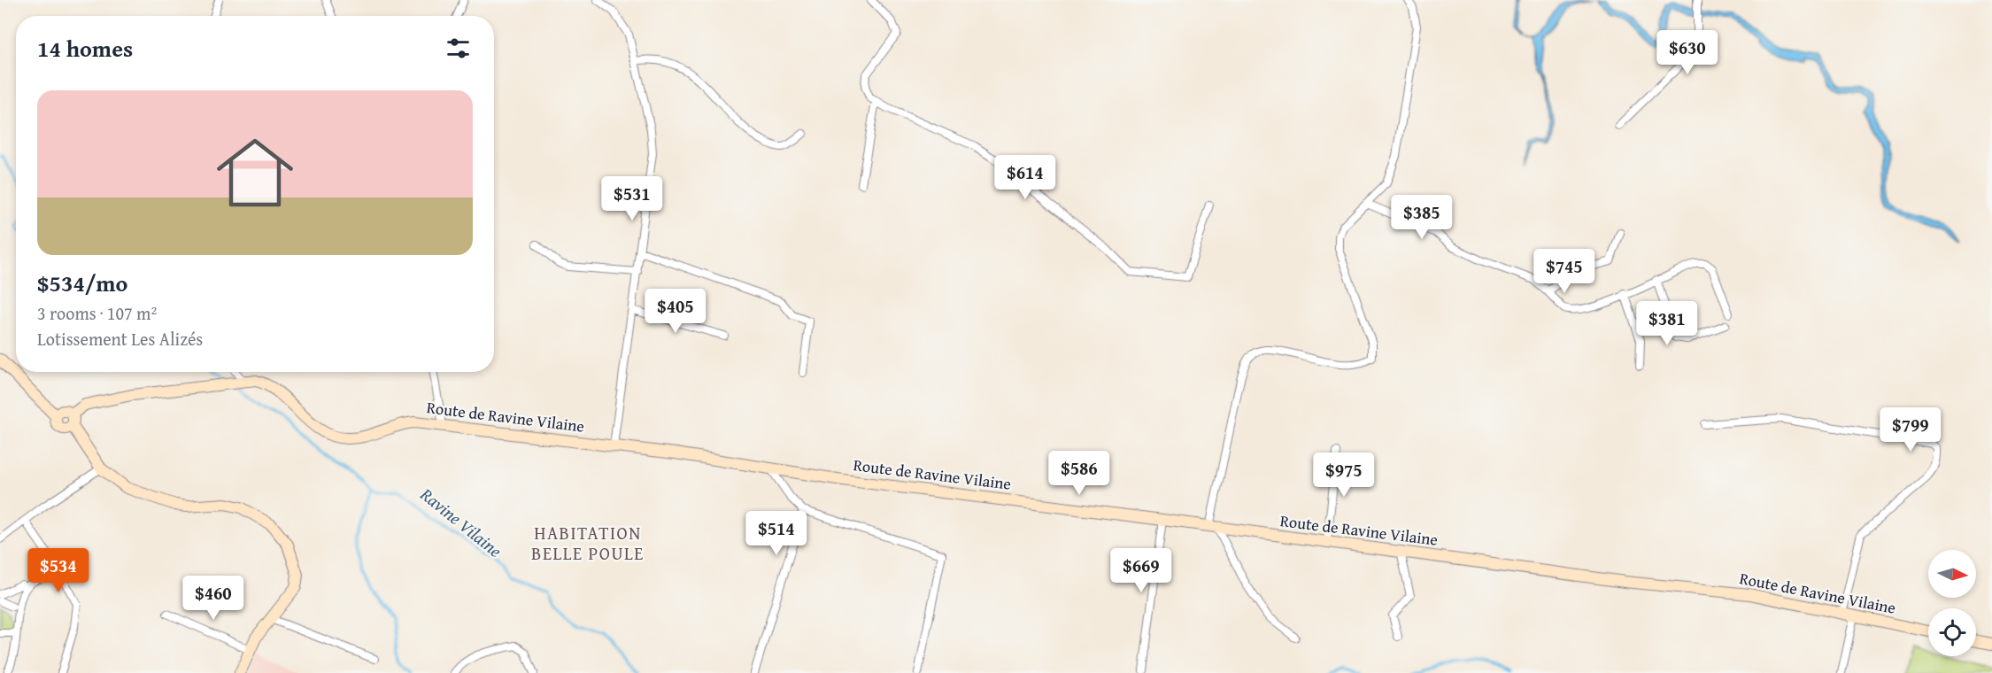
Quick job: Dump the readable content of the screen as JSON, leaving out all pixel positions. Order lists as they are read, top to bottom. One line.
{"streets":{"main road":["Route de Ravine Vilaine"]},"districts":["HABITATION BELLE POULE"],"water":["Ravine Vilaine"],"north":"right","page":{"heading":"14 homes","price":["$630","$614","$531","$385","$745","$405","$381","$799","$586","$975","$514","$534","$669","$460"],"list":[{"name":"$534/mo","note":"3 rooms · 107 m² · Lotissement Les Alizés"}]}}
